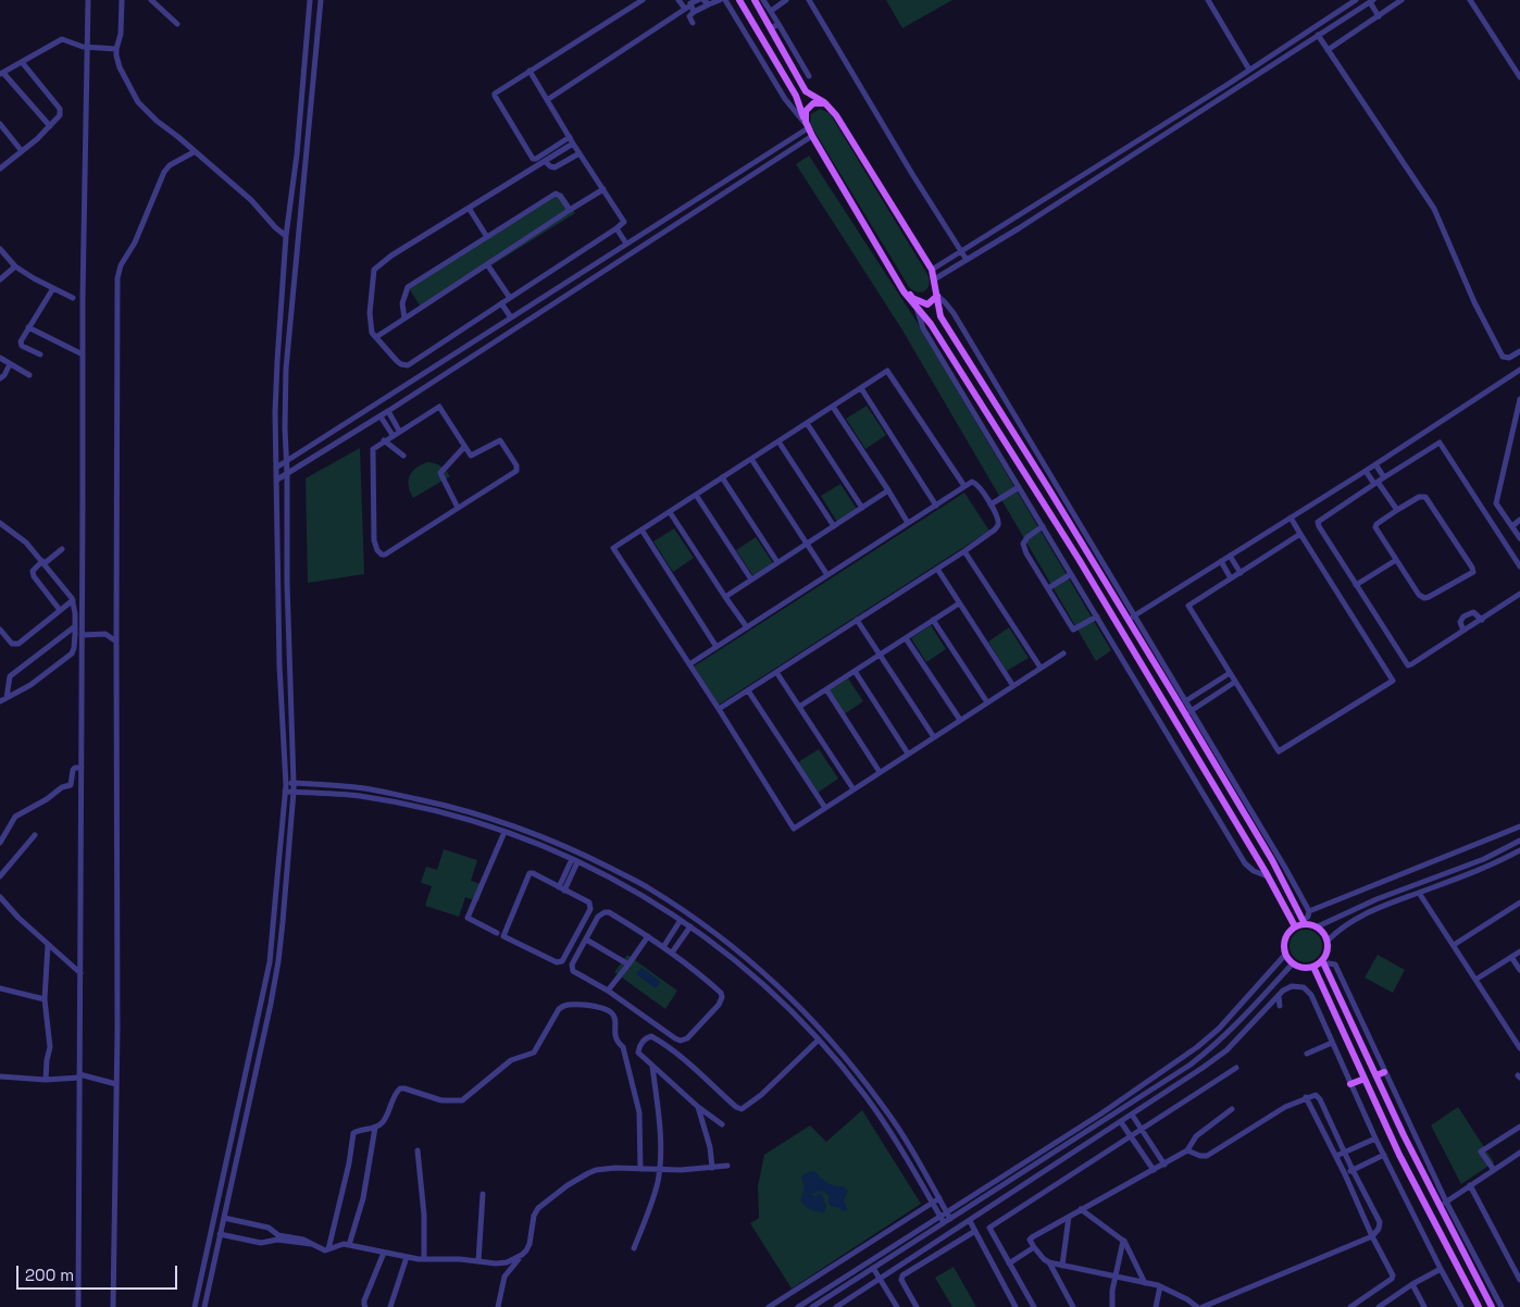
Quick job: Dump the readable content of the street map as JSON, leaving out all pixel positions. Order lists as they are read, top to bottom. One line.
{"scale_bar":"200 m"}
